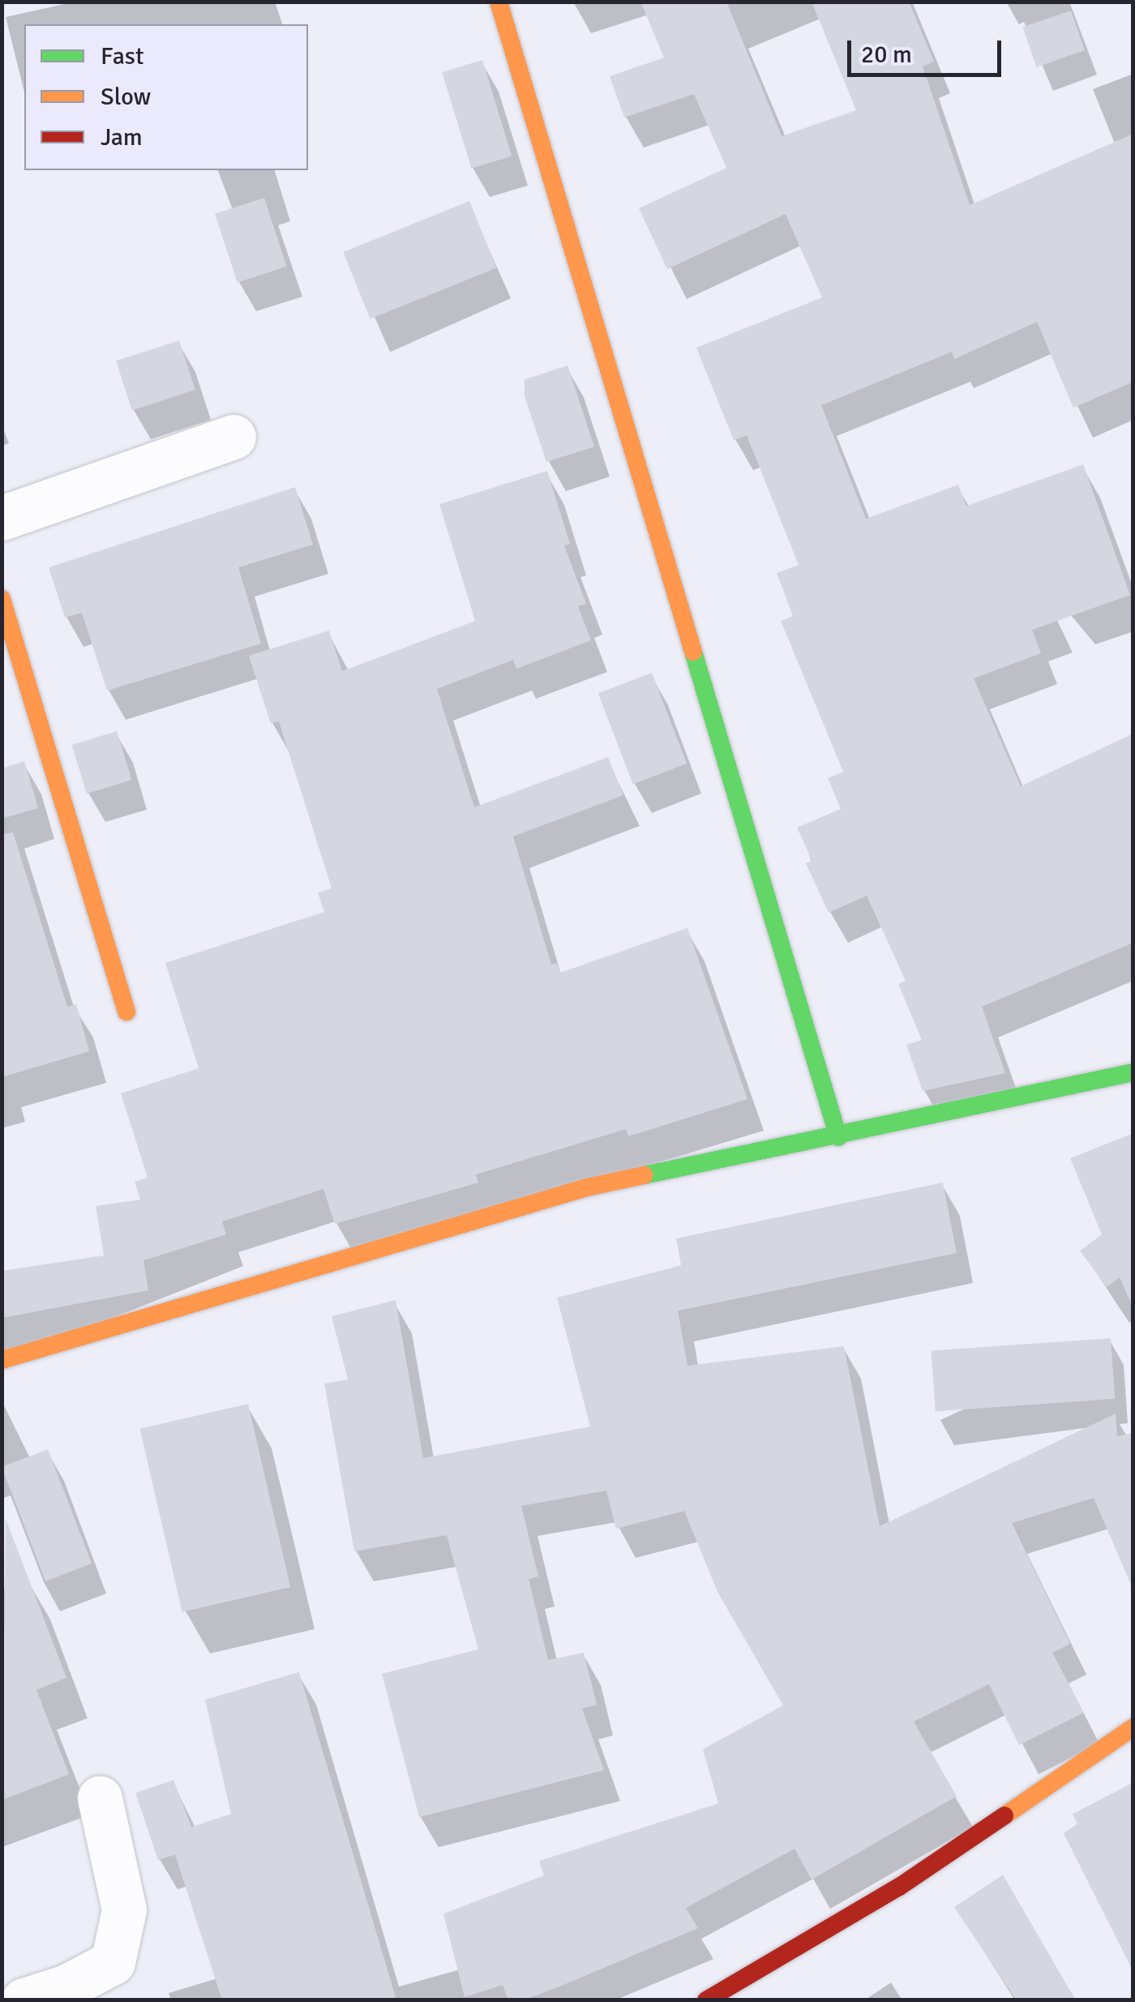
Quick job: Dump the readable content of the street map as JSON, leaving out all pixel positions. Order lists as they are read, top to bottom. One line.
{"legend":["Fast","Slow","Jam"],"scale_bar":"20 m"}
